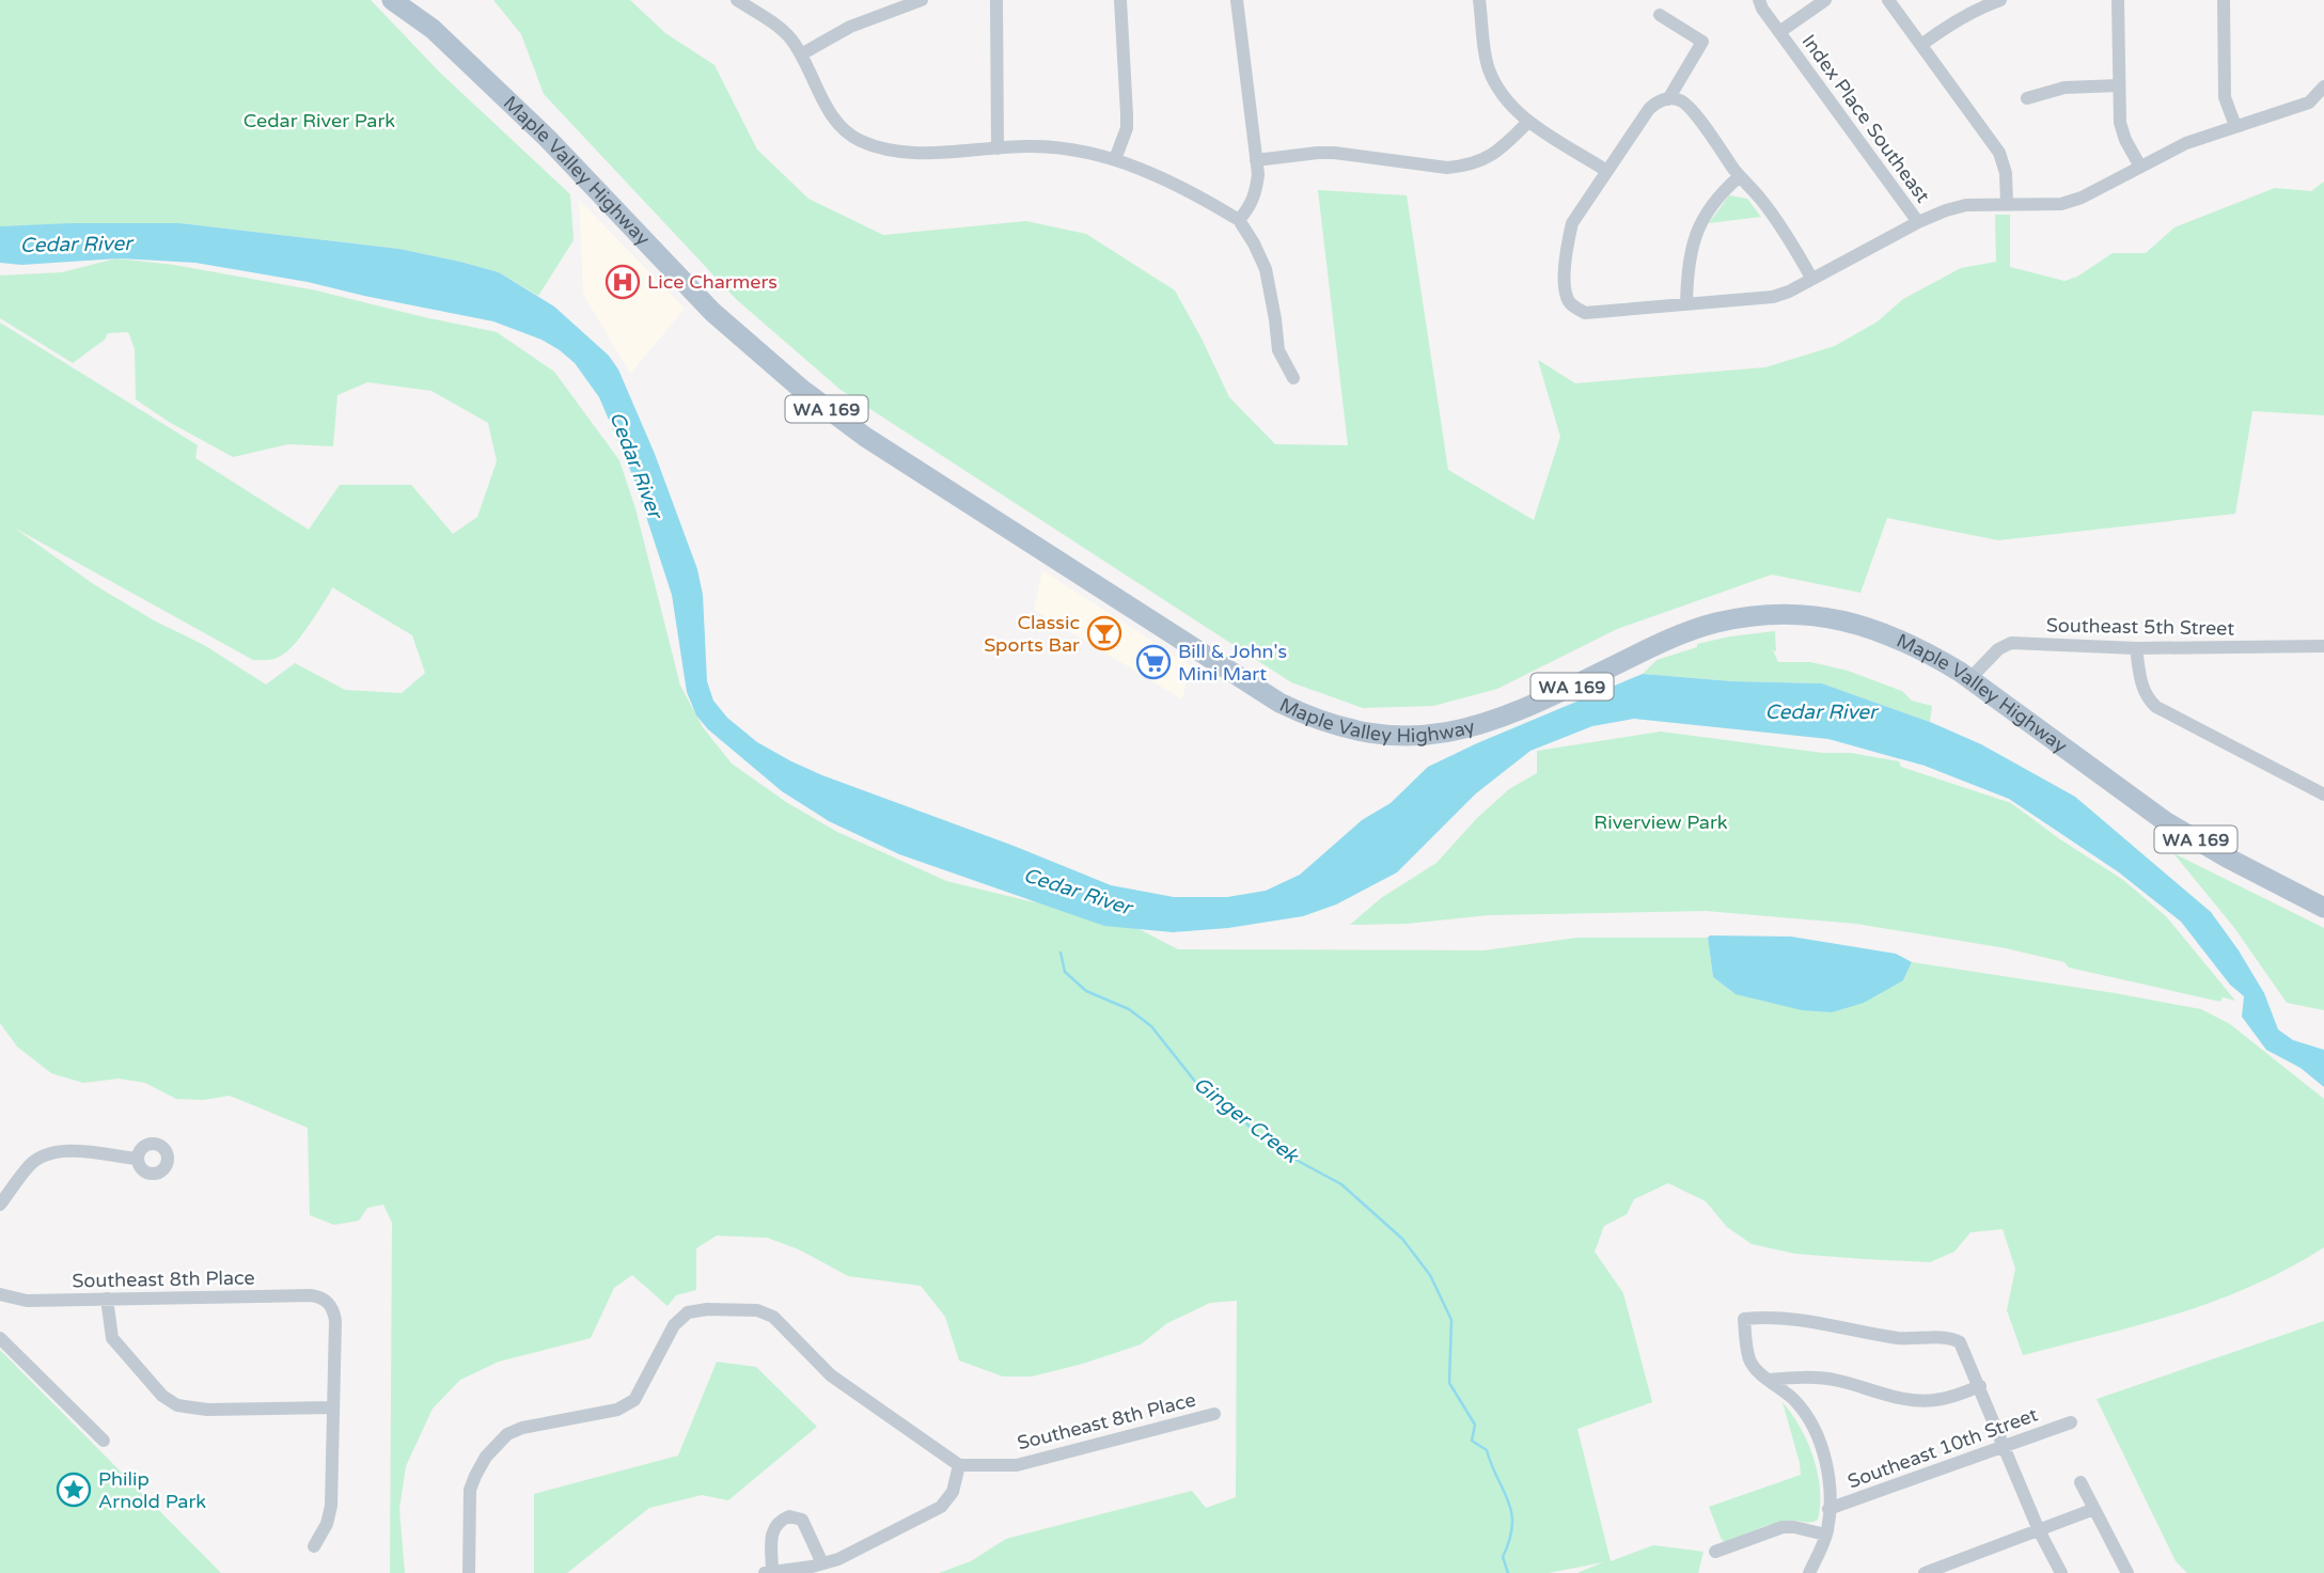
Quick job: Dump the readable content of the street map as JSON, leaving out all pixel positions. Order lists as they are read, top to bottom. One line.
{"streets":{"main road":["Maple Valley Highway","WA 169"],"street":["Index Place Southeast","Southeast 5th Street","Southeast 8th Place","Southeast 10th Street"]},"crossings":[["Maple Valley Highway","Southeast 5th Street"]],"water":["Cedar River","Ginger Creek"],"parks":["Cedar River Park","Riverview Park"],"places":{"hospital":["Lice Charmers"],"bar":["Classic Sports Bar"],"supermarket":["Bill & John's Mini Mart"],"place":["Philip Arnold Park"]}}
